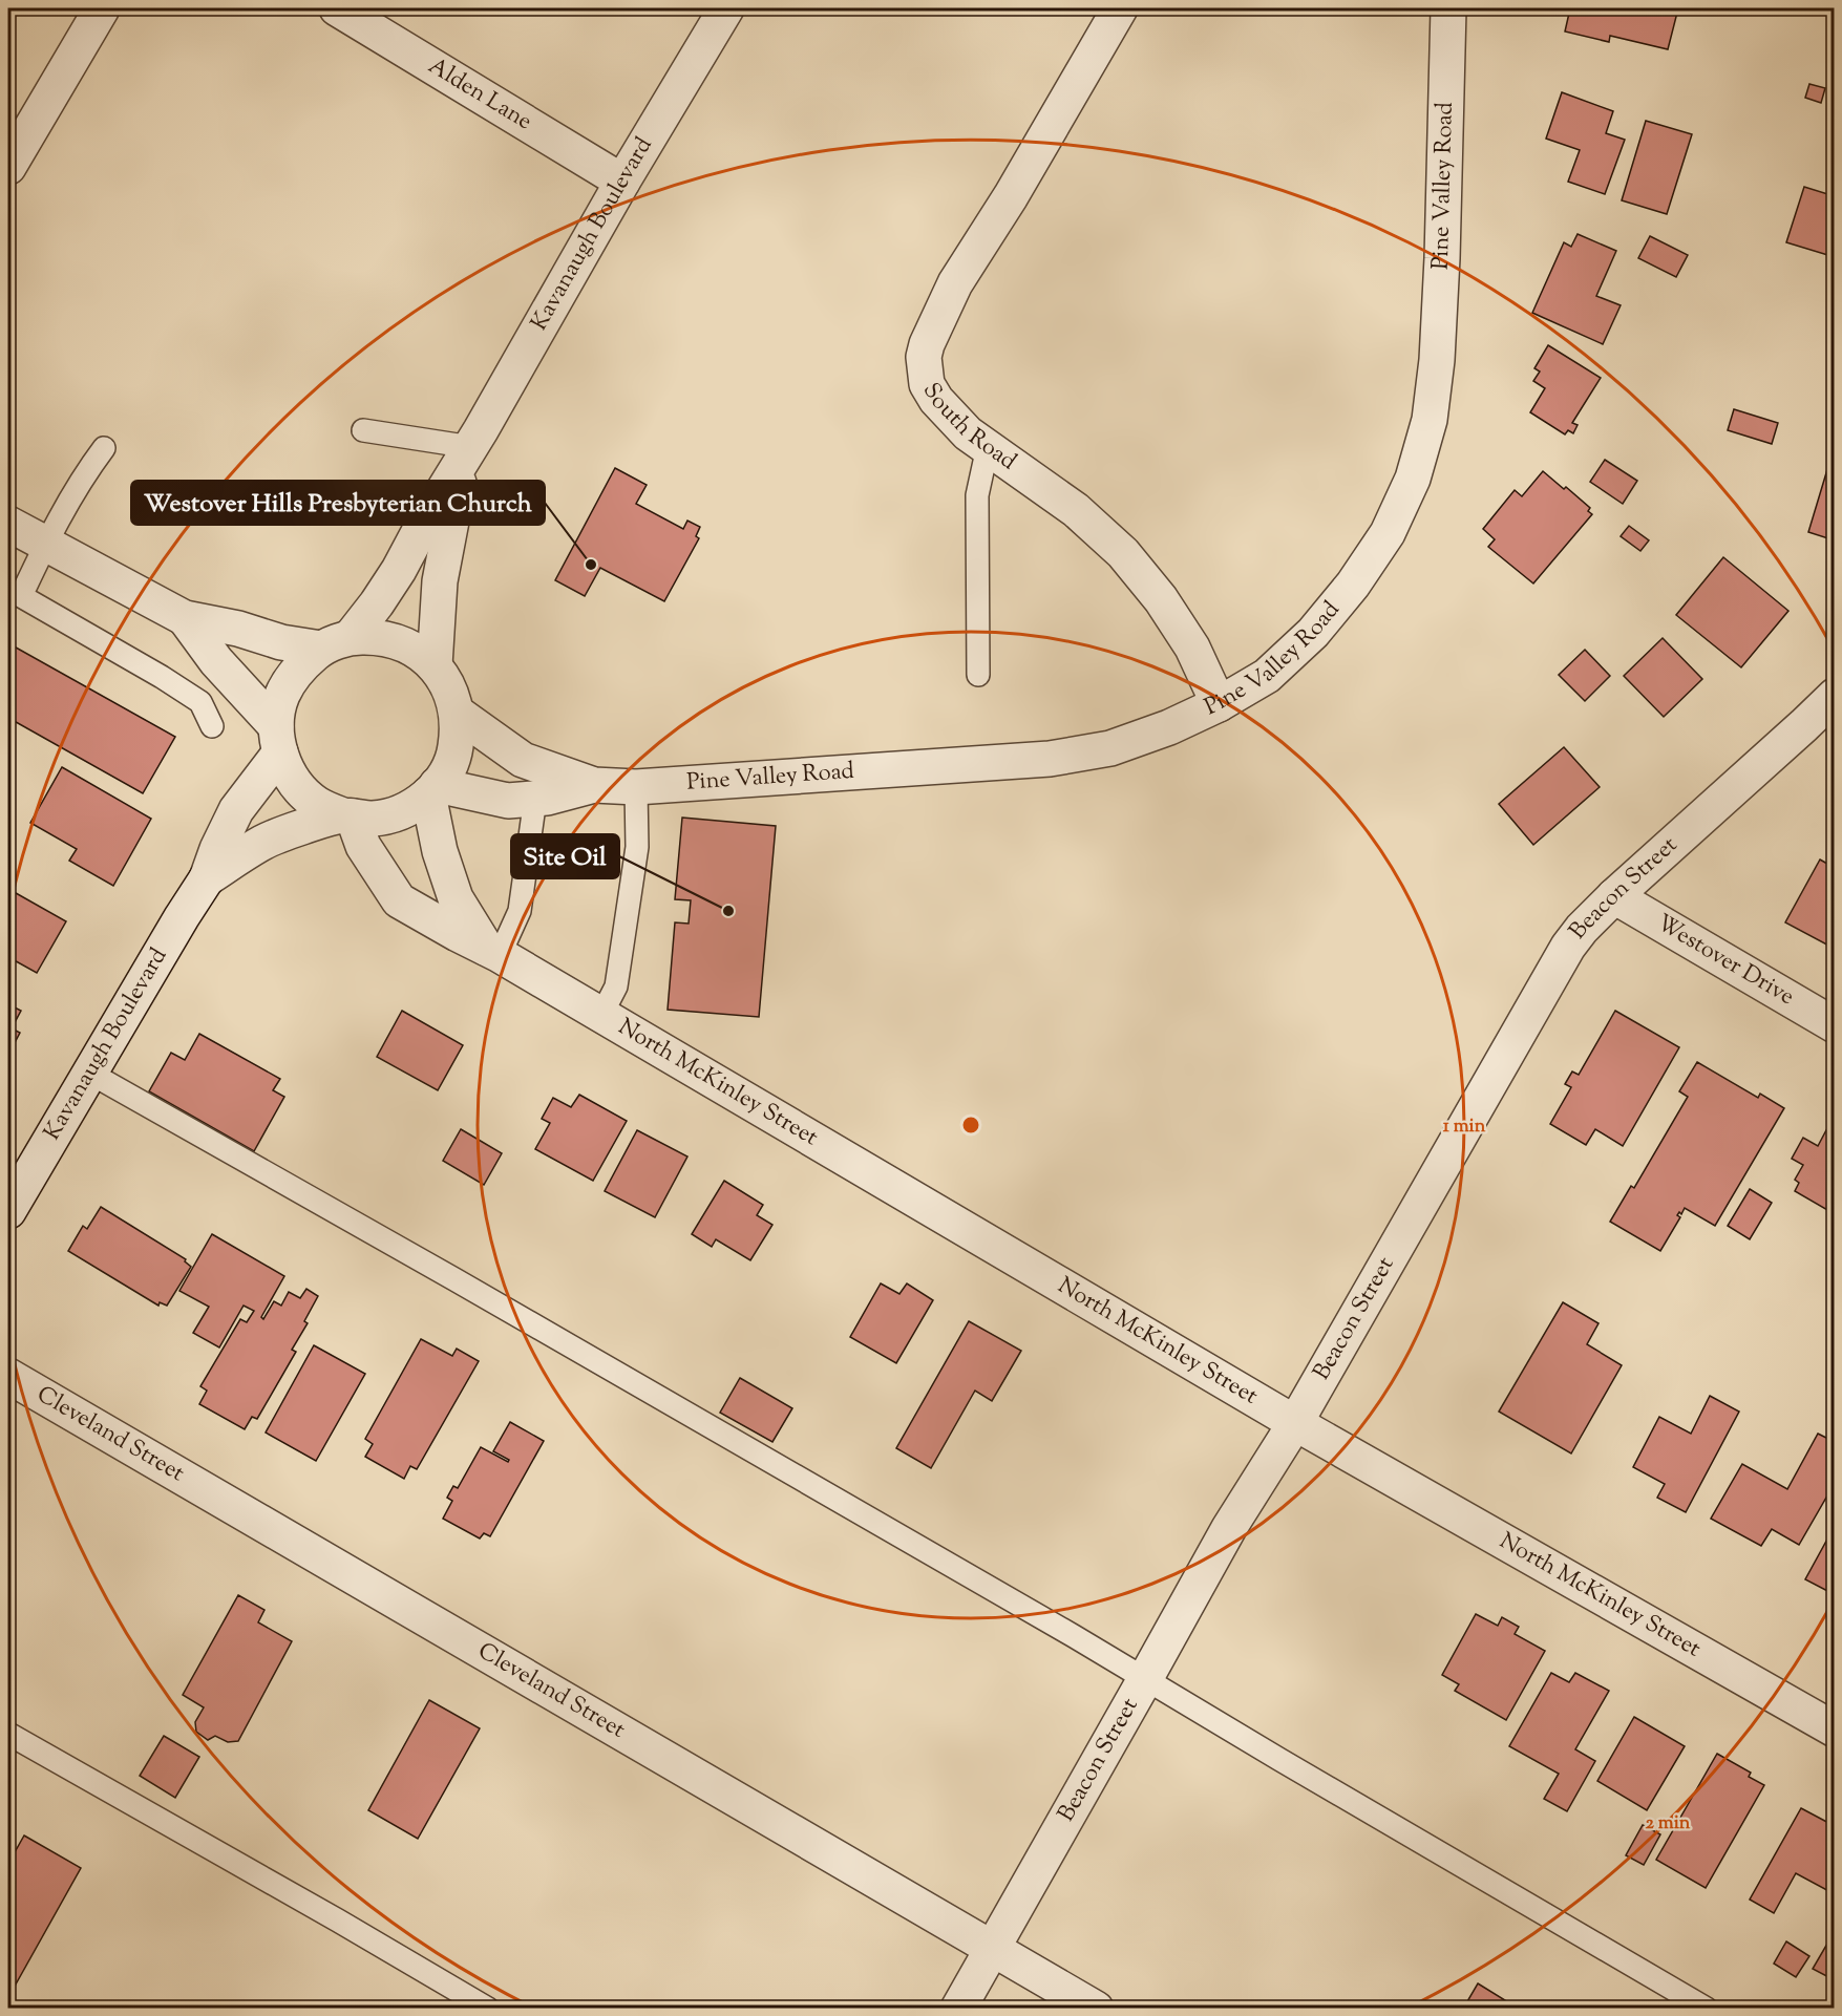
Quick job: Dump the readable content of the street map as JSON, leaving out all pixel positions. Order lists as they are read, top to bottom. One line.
{"streets":{"street":["Alden Lane","Pine Valley Road","Kavanaugh Boulevard","South Road","Beacon Street","Westover Drive","North McKinley Street","Cleveland Street"]},"crossings":[["Alden Lane","Kavanaugh Boulevard"],["Pine Valley Road","South Road"],["Beacon Street","Westover Drive"],["Beacon Street","North McKinley Street"],["Beacon Street","Cleveland Street"]],"places":["Westover Hills Presbyterian Church","Site Oil"],"rings":["1 min","2 min"]}
